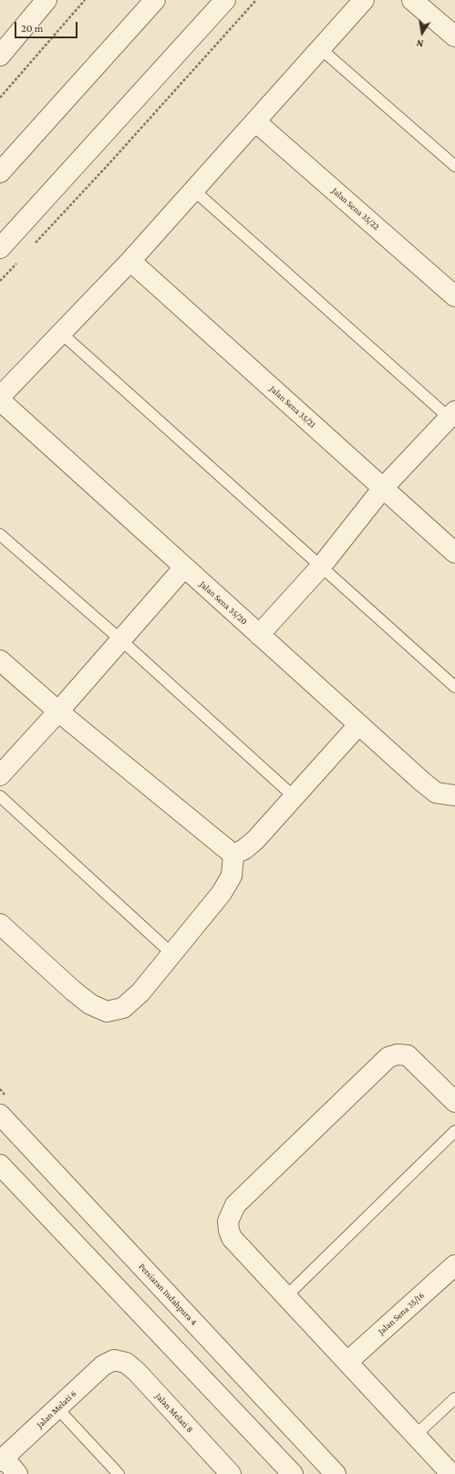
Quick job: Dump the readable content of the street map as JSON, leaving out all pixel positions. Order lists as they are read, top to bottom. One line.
{"streets":{"street":["Jalan Sena 35/22","Jalan Sena 35/21","Jalan Sena 35/20","Persiaran Indahpura 4","Jalan Sena 35/16","Jalan Melati 6","Jalan Melati 8"]},"crossings":[["Jalan Melati 6","Jalan Melati 8"]],"scale_bar":"20 m","north":"bottom"}
